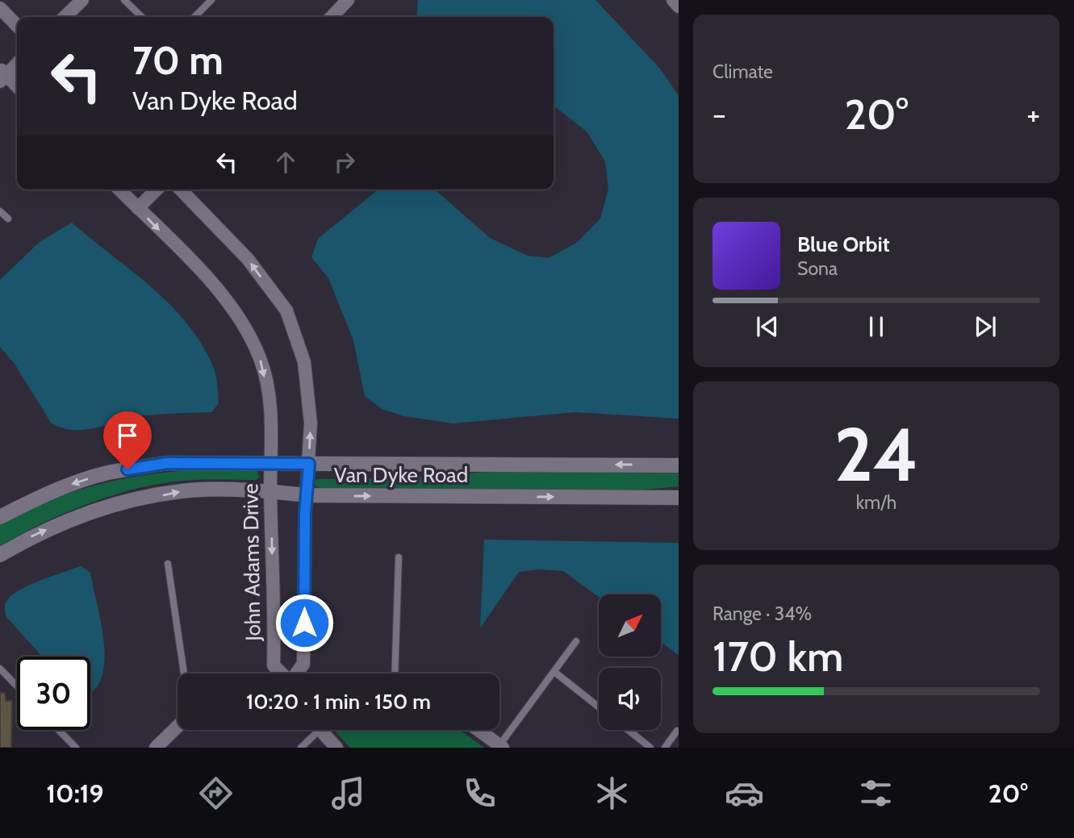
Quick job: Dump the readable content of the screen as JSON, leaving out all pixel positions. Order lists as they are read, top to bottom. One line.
{"streets":{"street":["Van Dyke Road","John Adams Drive"]},"crossings":[["Van Dyke Road","John Adams Drive"]],"north":"top right","page":{"tile":["Climate",["24","km/h"],["Range · 34%","170 km"]],"turn":["70 m","Van Dyke Road"],"heat":["−","20°","+"],"song":["Blue Orbit","Sona"],"limit":"30","trip":"10:20 · 1 min · 150 m","tabs":["10:19","20°"]}}
